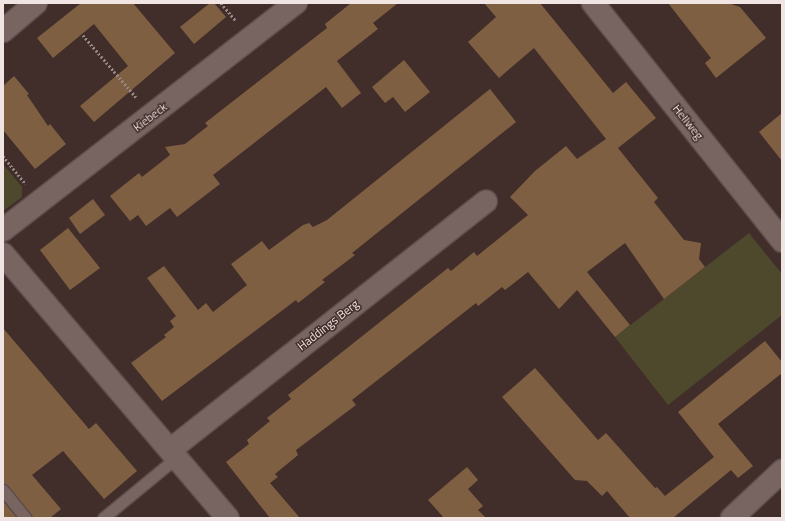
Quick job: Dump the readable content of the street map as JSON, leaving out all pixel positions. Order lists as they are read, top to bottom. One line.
{"streets":{"street":["Kiebeck","Hellweg","Haddings Berg"]}}
